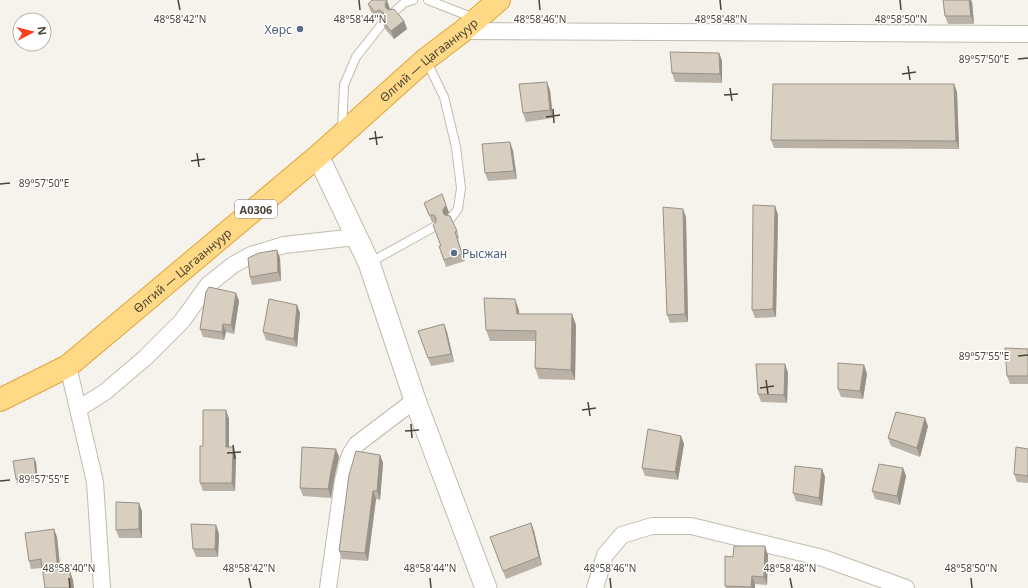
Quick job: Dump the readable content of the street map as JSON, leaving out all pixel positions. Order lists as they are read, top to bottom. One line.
{"streets":{"highway":["Өлгий — Цагааннуур","A0306"]},"places":["Хөрс","Рысжан"],"north":"right","coordinates":["48°58'42\"N","48°58'44\"N","48°58'46\"N","48°58'48\"N","48°58'50\"N","89°57'50\"E","89°57'55\"E","48°58'40\"N"]}
